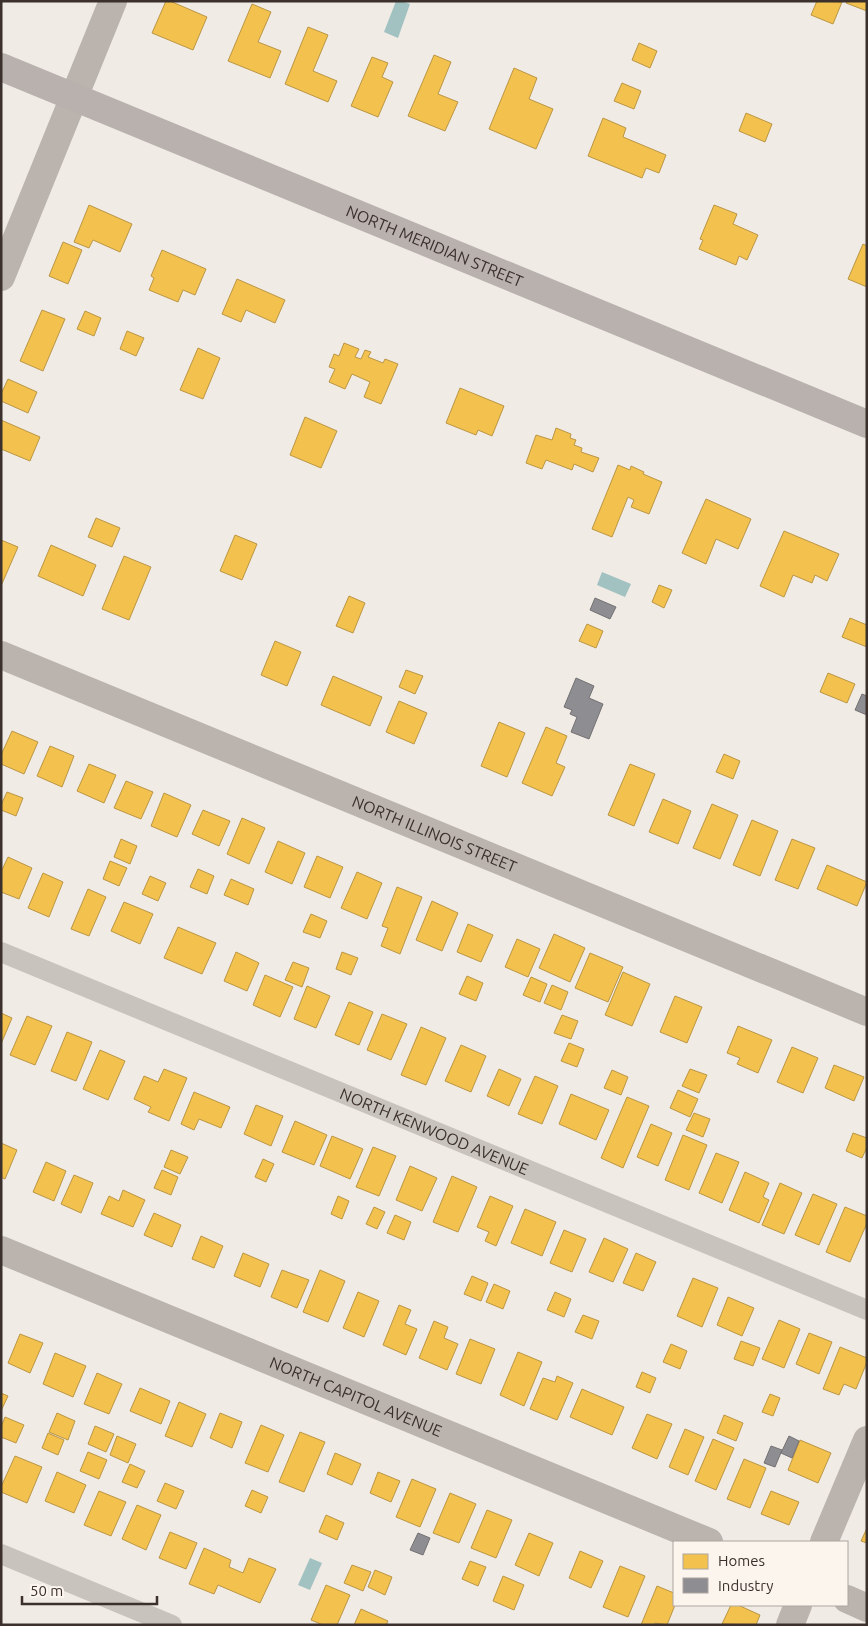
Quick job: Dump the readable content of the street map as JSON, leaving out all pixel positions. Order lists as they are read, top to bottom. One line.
{"streets":{"main road":["NORTH MERIDIAN STREET"],"street":["NORTH ILLINOIS STREET","NORTH KENWOOD AVENUE","NORTH CAPITOL AVENUE"]},"legend":["Homes","Industry"],"scale_bar":"50 m"}
